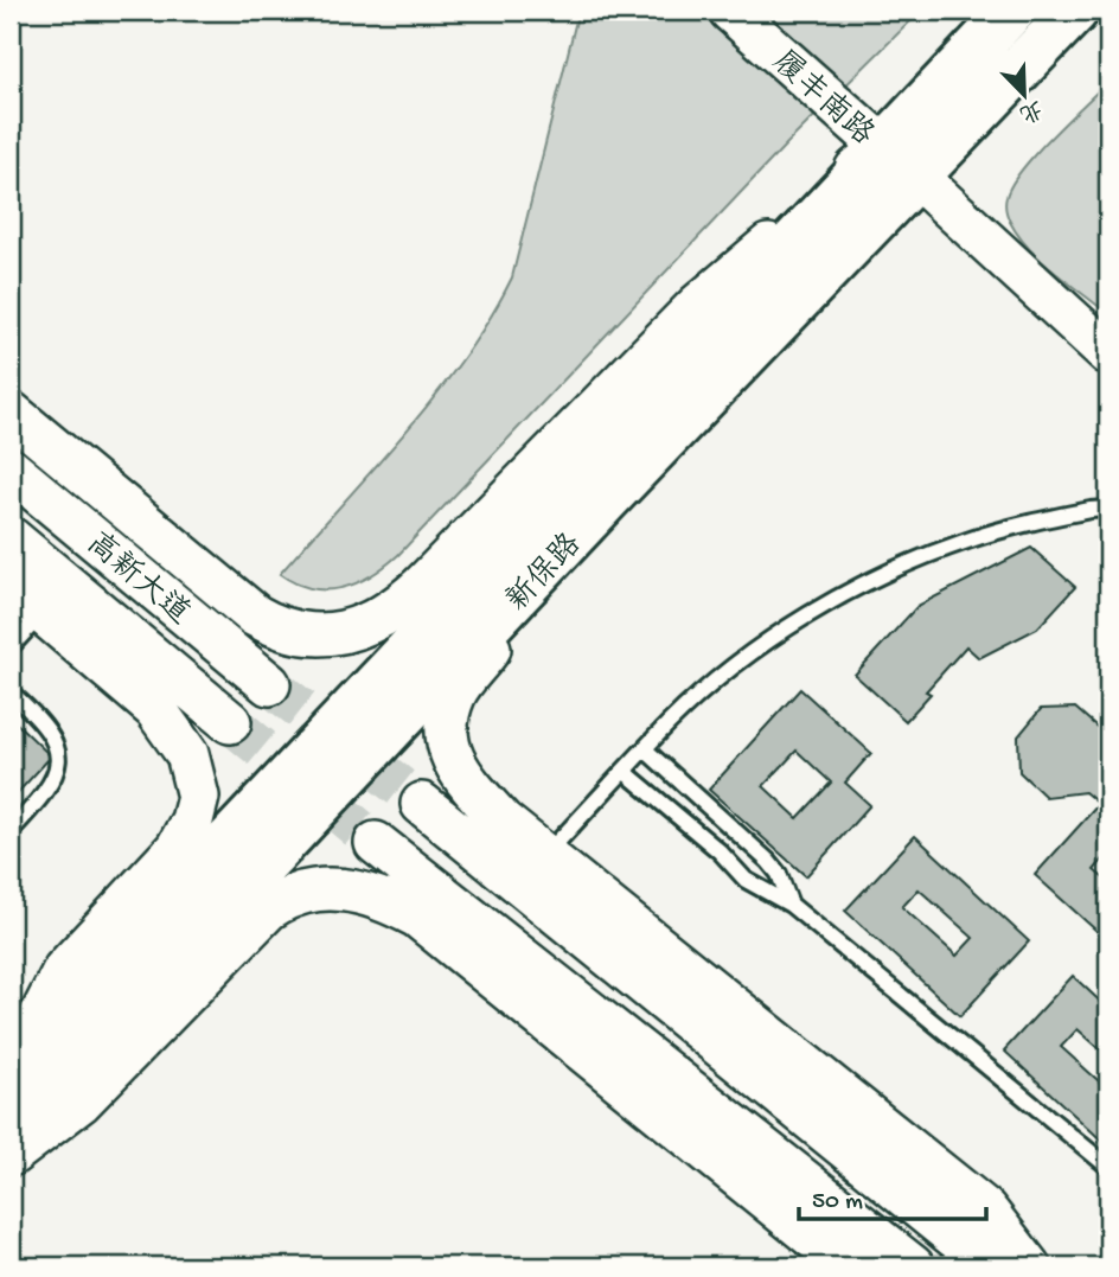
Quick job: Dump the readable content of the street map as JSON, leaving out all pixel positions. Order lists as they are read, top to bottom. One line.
{"streets":{"main road":["履丰南路","新保路","高新大道"]},"crossings":[["履丰南路","新保路"]],"scale_bar":"50 m","north":"bottom right"}
